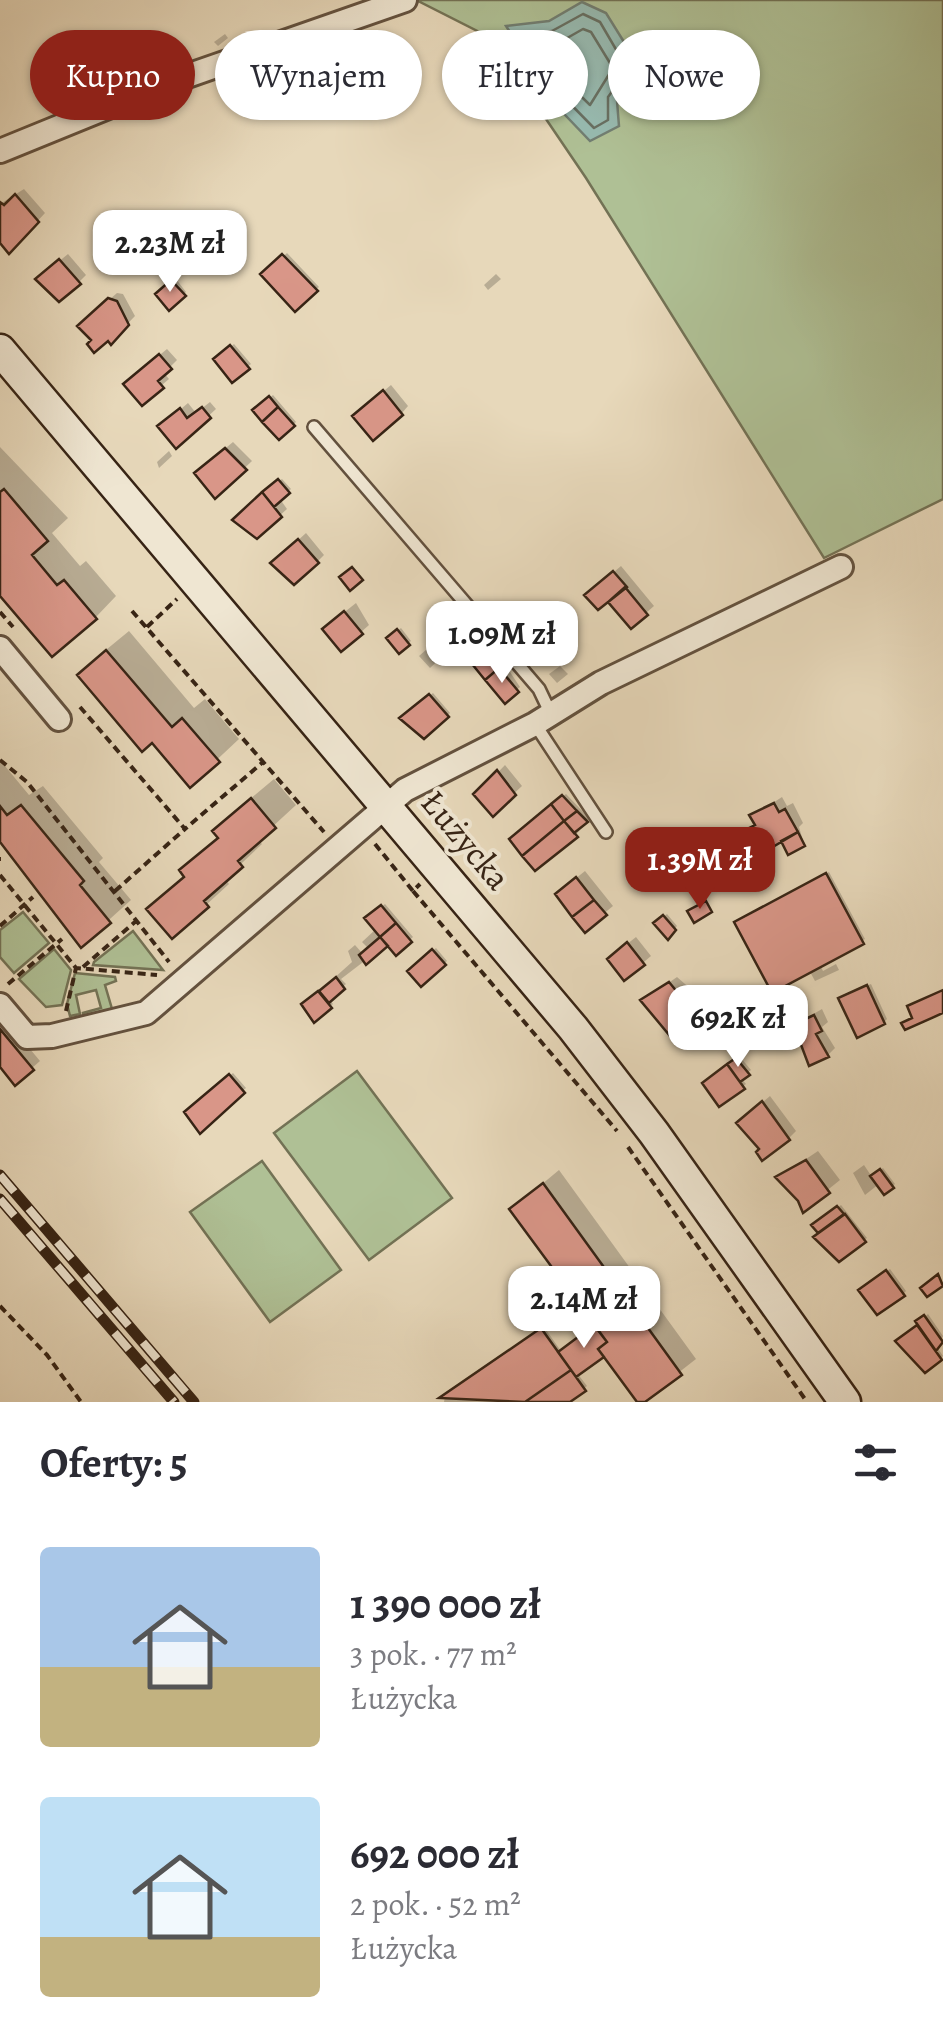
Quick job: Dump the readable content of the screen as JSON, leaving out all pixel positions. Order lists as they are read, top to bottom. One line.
{"streets":{"street":["Łużycka"]},"page":{"chip":["Kupno","Wynajem","Filtry","Nowe"],"price":["2.23M zł","1.09M zł","1.39M zł","692K zł","2.14M zł"],"heading":"Oferty: 5","list":[{"name":"1 390 000 zł","note":"3 pok. · 77 m² · Łużycka"},{"name":"692 000 zł","note":"2 pok. · 52 m² · Łużycka"}]}}
